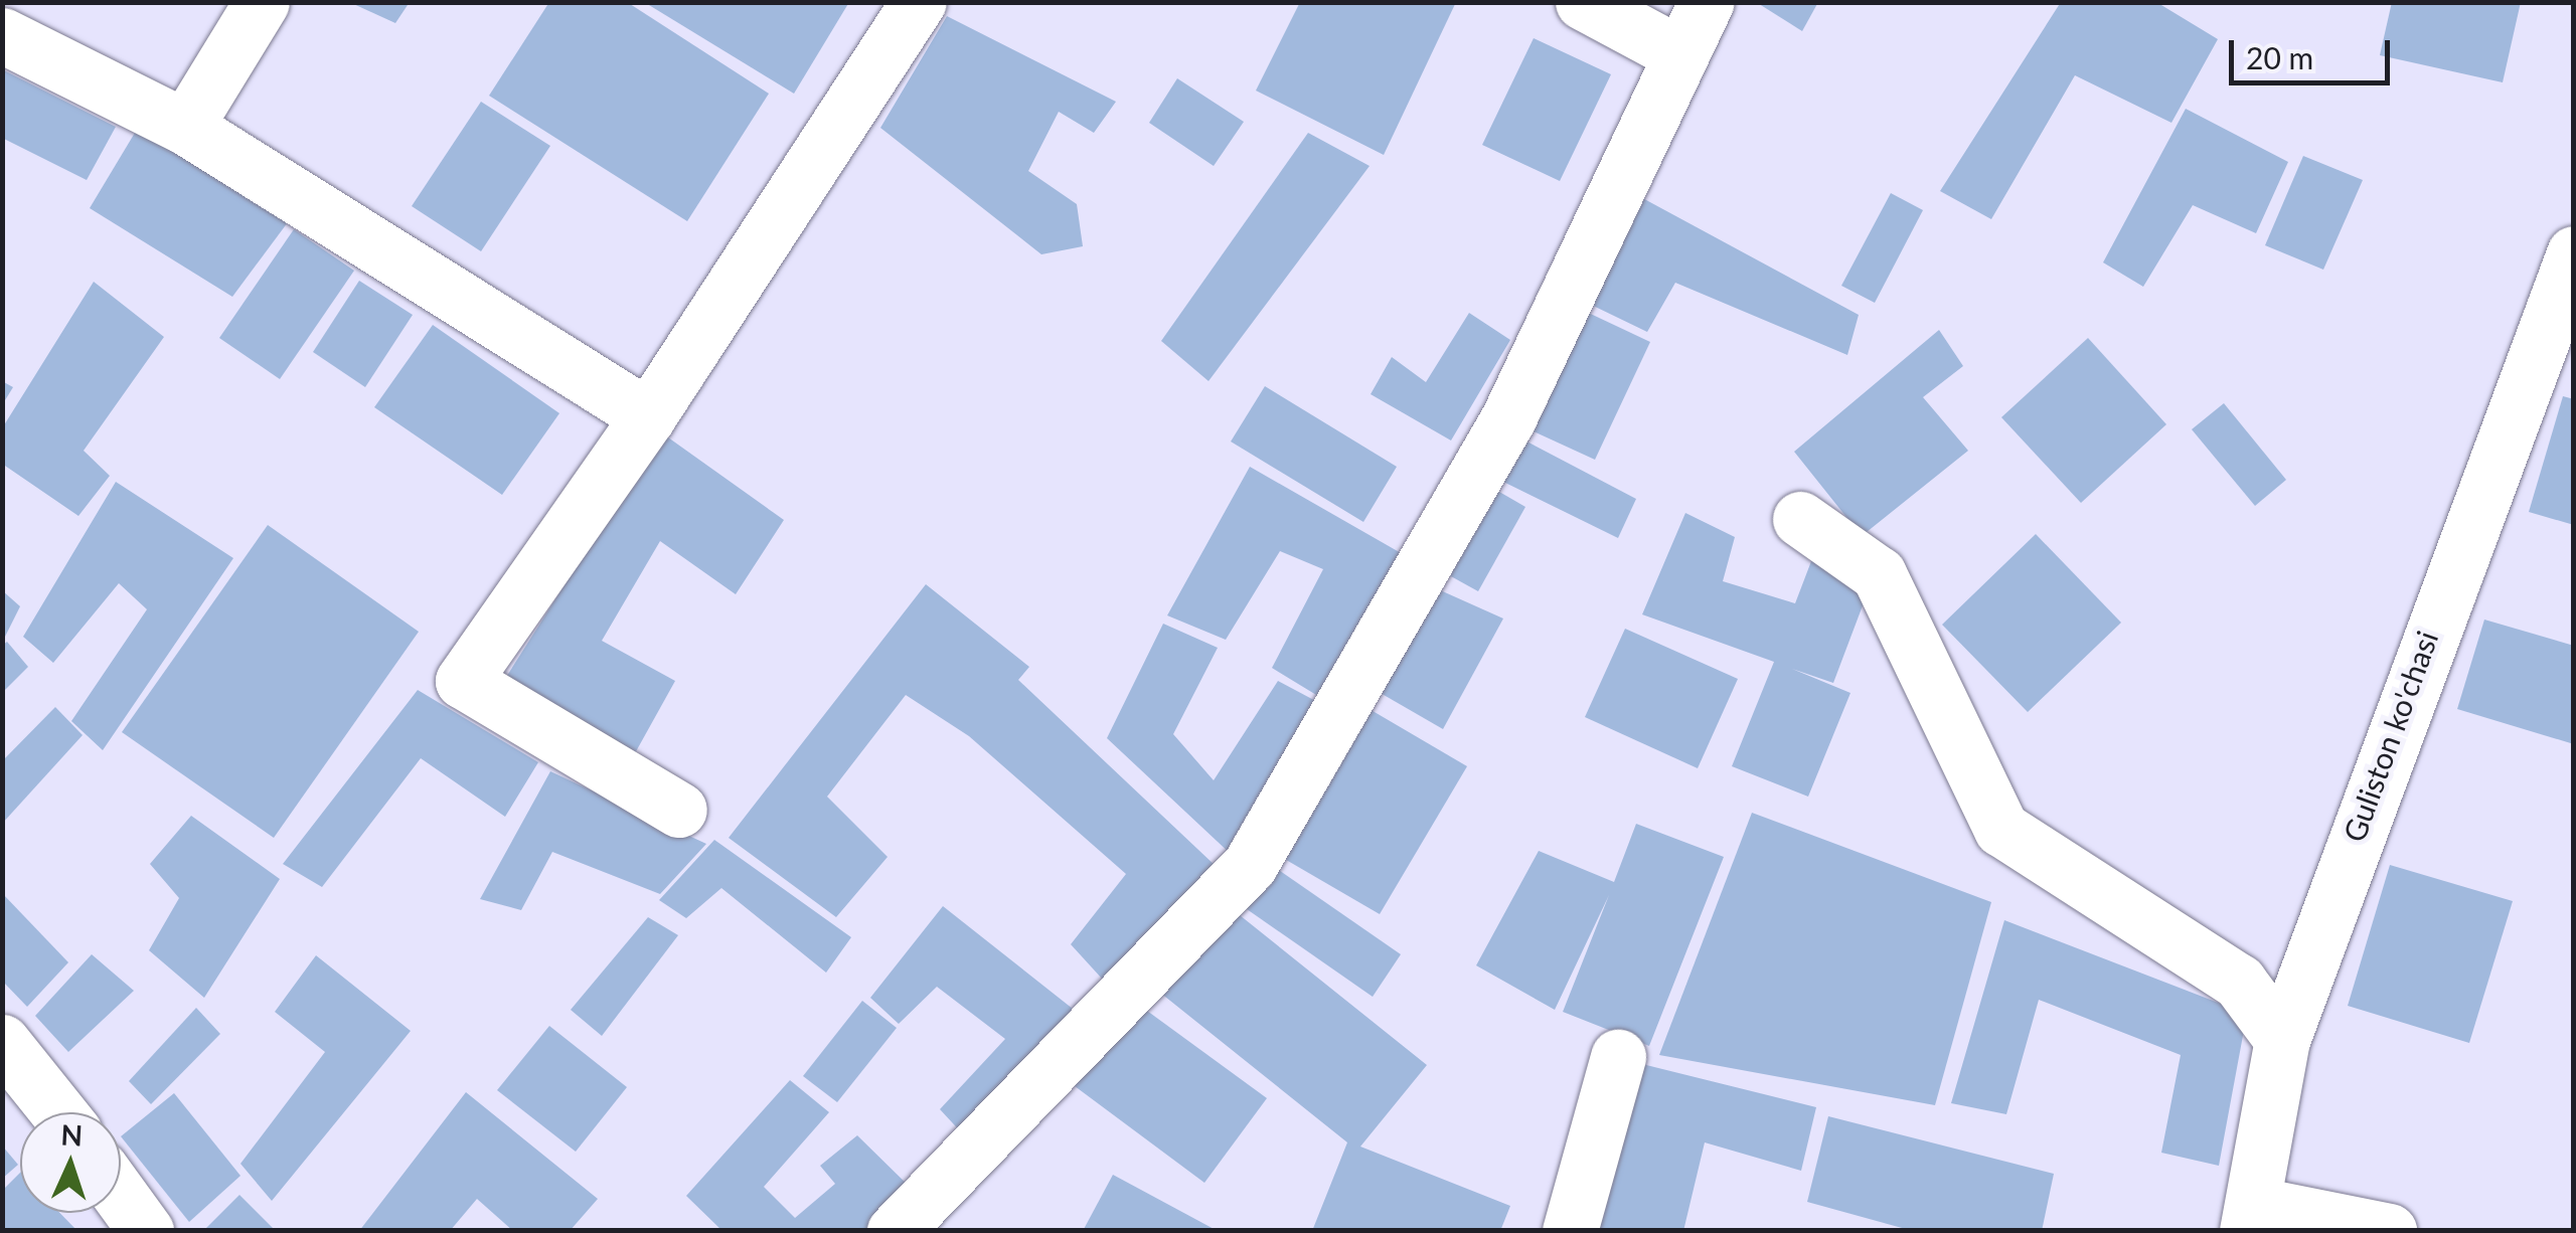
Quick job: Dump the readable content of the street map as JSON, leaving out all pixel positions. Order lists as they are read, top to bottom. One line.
{"streets":{"street":["Guliston ko'chasi"]},"scale_bar":"20 m","north":"top"}
